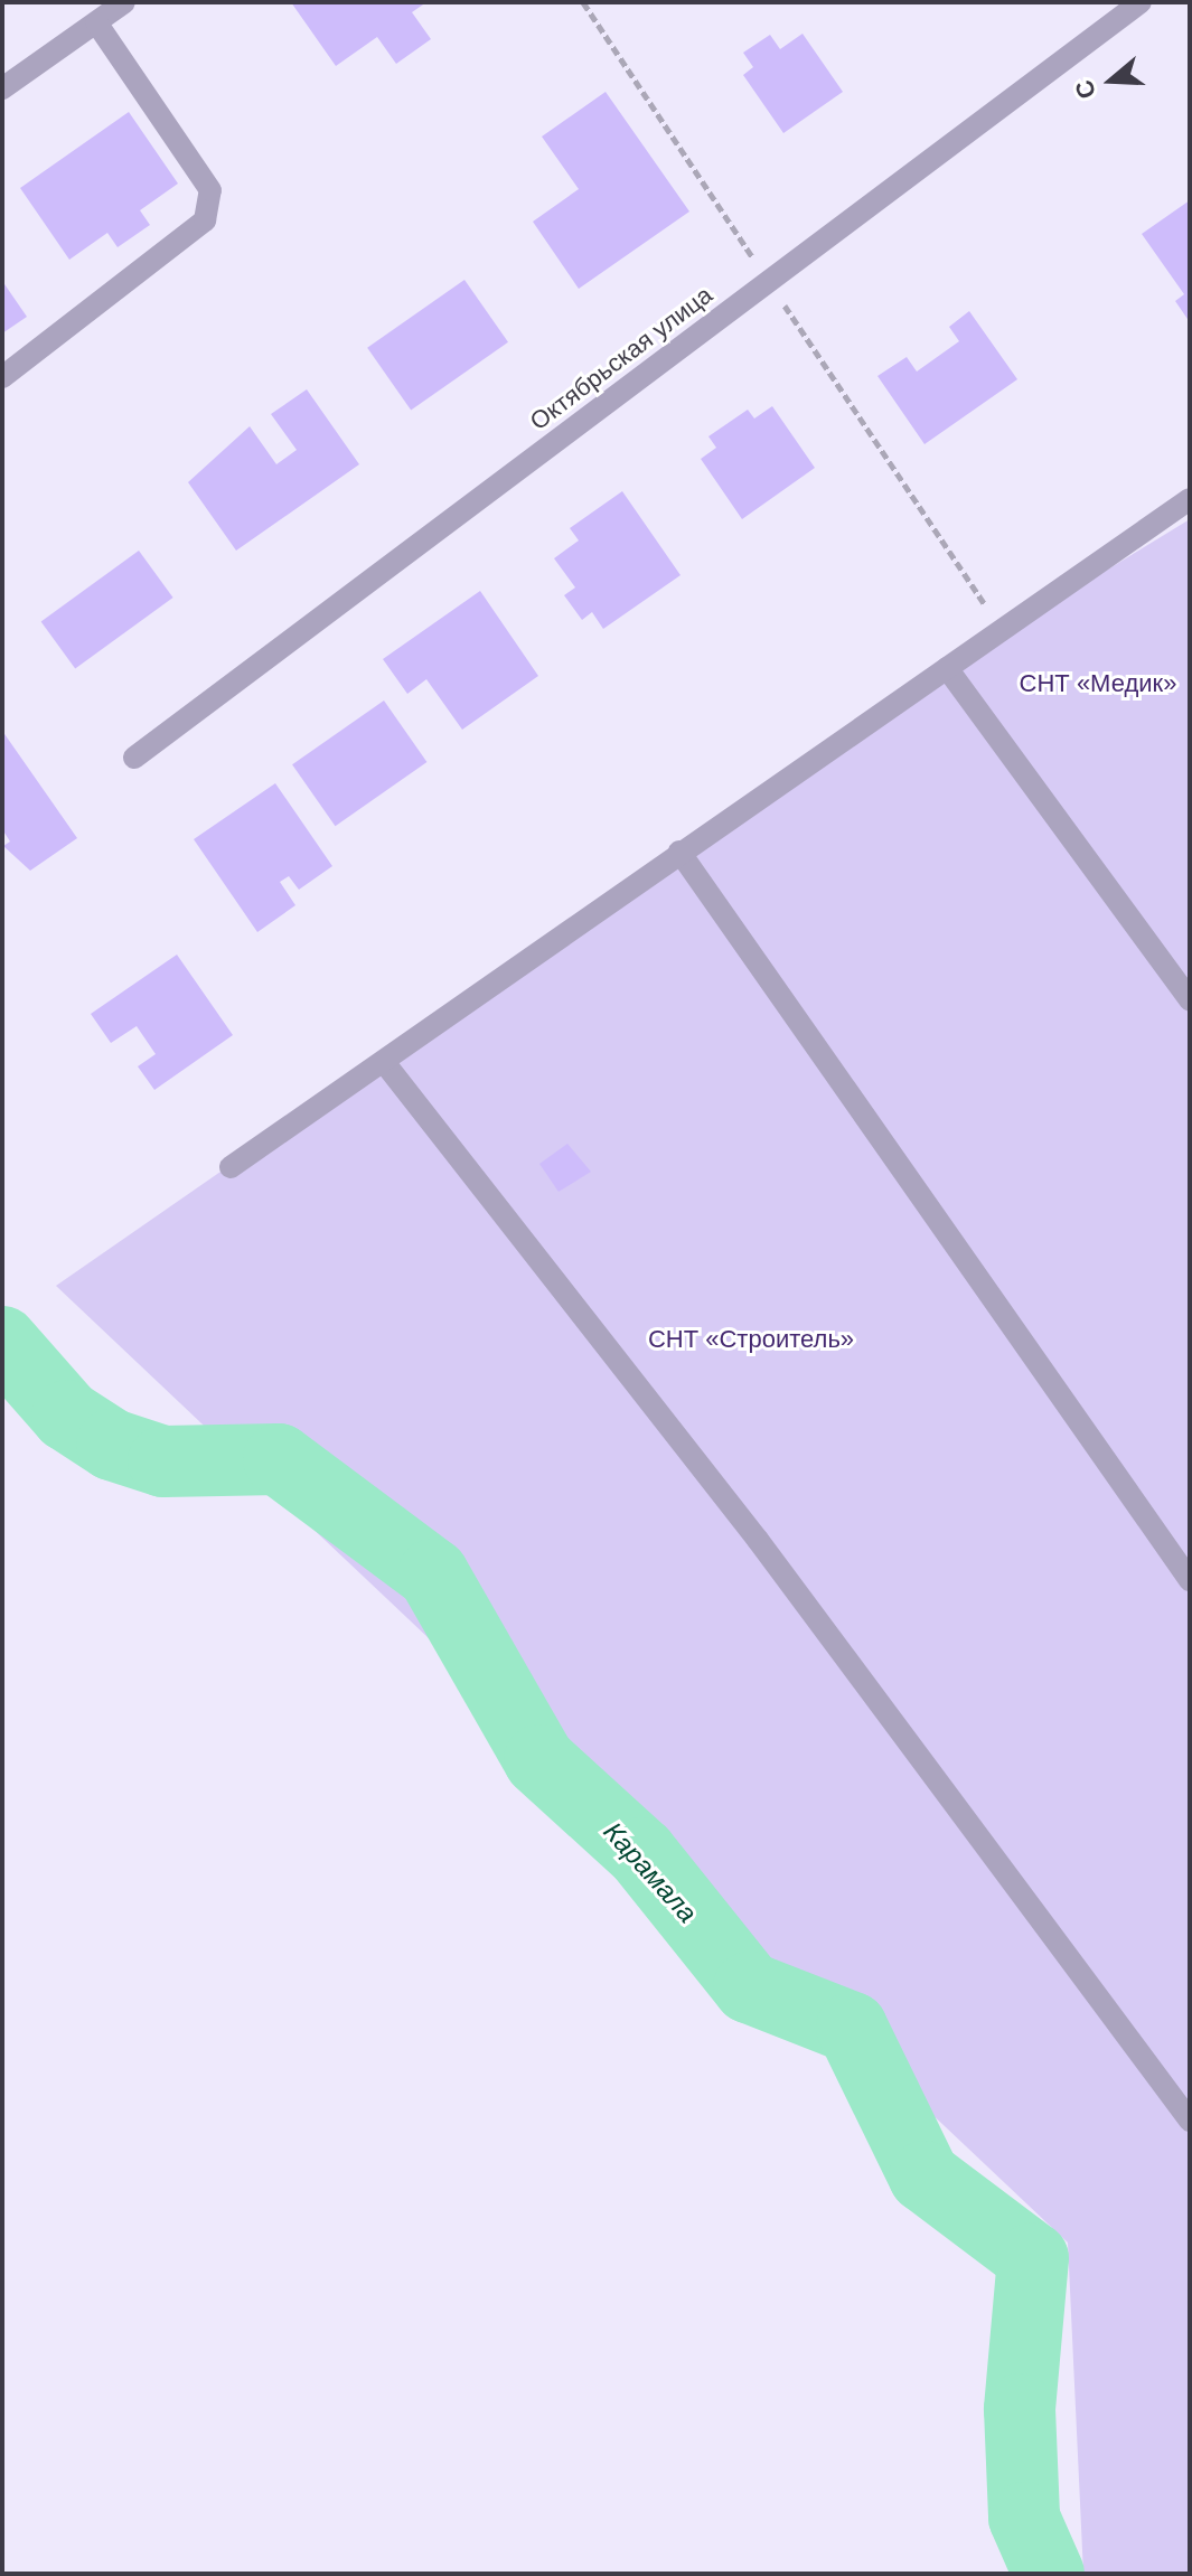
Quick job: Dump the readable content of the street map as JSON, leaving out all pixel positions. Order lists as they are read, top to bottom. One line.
{"streets":{"street":["Октябрьская улица"]},"water":["Карамала"],"parks":["СНТ «Медик»","СНТ «Строитель»"],"north":"left"}
